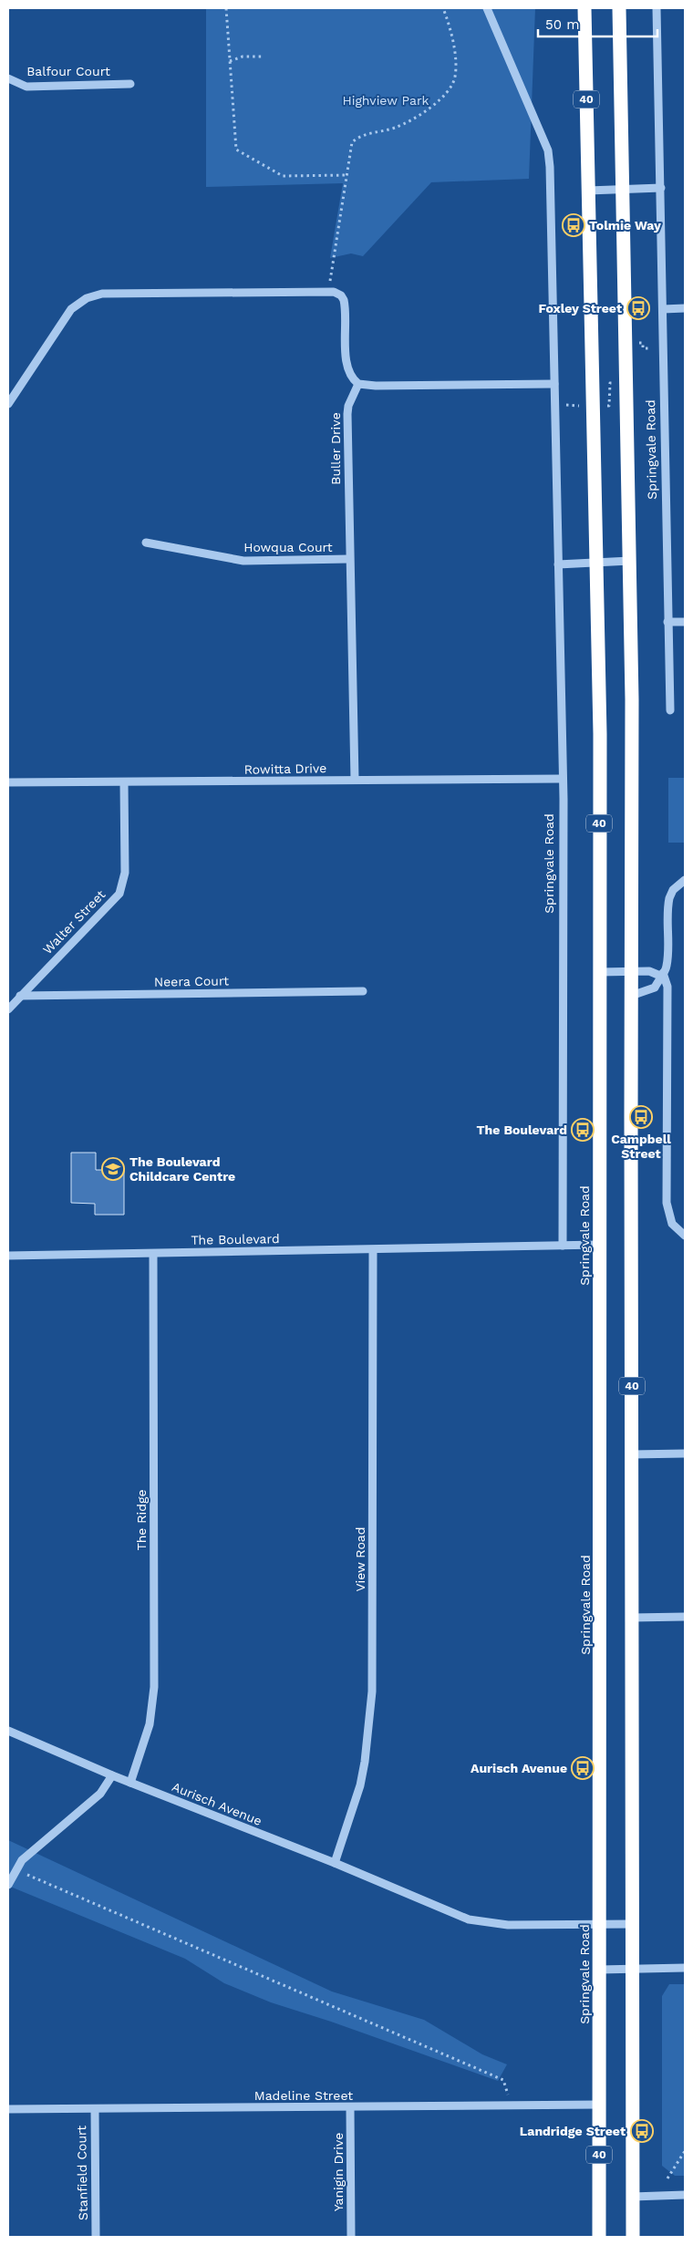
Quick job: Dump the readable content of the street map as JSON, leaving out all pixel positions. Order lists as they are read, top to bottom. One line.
{"streets":{"highway":["40","Springvale Road"],"street":["Balfour Court","Buller Drive","Howqua Court","Rowitta Drive","Walter Street","Neera Court","The Boulevard","The Ridge","View Road","Aurisch Avenue","Madeline Street","Yanigin Drive","Stanfield Court"]},"crossings":[["Buller Drive","Howqua Court"],["Buller Drive","Rowitta Drive"],["Springvale Road","Rowitta Drive"],["Springvale Road","The Boulevard"],["Springvale Road","Aurisch Avenue"],["Springvale Road","Madeline Street"],["Rowitta Drive","Walter Street"],["Walter Street","Neera Court"],["The Boulevard","The Ridge"],["The Boulevard","View Road"],["The Ridge","Aurisch Avenue"],["View Road","Aurisch Avenue"],["Madeline Street","Yanigin Drive"],["Madeline Street","Stanfield Court"]],"parks":["Highview Park"],"places":{"bus stop":["Tolmie Way","Foxley Street","Campbell Street","The Boulevard","Aurisch Avenue","Landridge Street"],"school or university":["The Boulevard Childcare Centre"]},"scale_bar":"50 m"}
